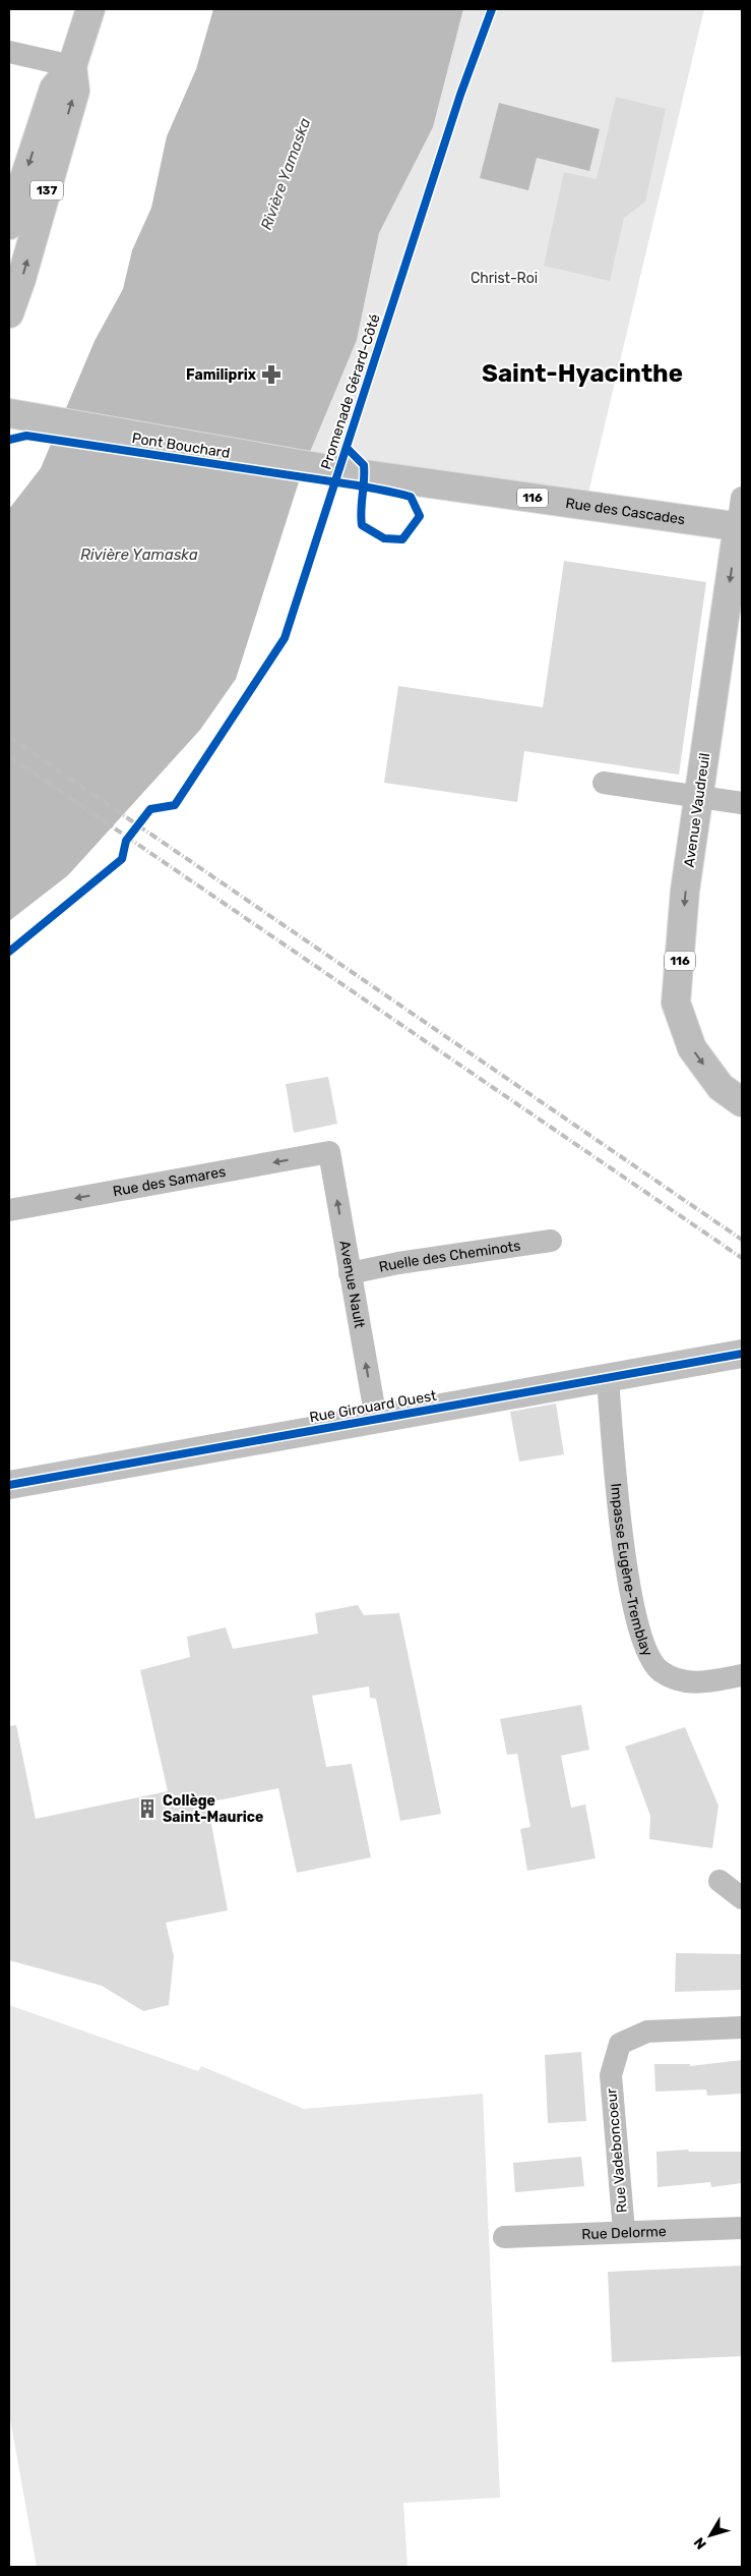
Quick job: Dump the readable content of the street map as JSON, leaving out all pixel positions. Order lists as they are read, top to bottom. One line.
{"streets":{"main road":["137","Pont Bouchard","116","Rue des Cascades","Avenue Vaudreuil"],"street":["Rue des Samares","Ruelle des Cheminots","Avenue Nault","Rue Girouard Ouest","Impasse Eugène-Tremblay","Rue Vadeboncoeur","Rue Delorme"],"cycle path":["Promenade Gérard-Côté"]},"crossings":[["Pont Bouchard","Rue des Cascades"],["Rue des Cascades","Avenue Vaudreuil"],["Rue des Samares","Avenue Nault"],["Ruelle des Cheminots","Avenue Nault"],["Avenue Nault","Rue Girouard Ouest"],["Rue Girouard Ouest","Impasse Eugène-Tremblay"],["Rue Vadeboncoeur","Rue Delorme"]],"one_way":["Avenue Vaudreuil","Rue des Samares","Avenue Nault"],"districts":["Saint-Hyacinthe"],"water":["Rivière Yamaska"],"parks":["Christ-Roi"],"places":{"pharmacy":["Familiprix"],"building":["Collège Saint-Maurice"]},"north":"bottom left"}
